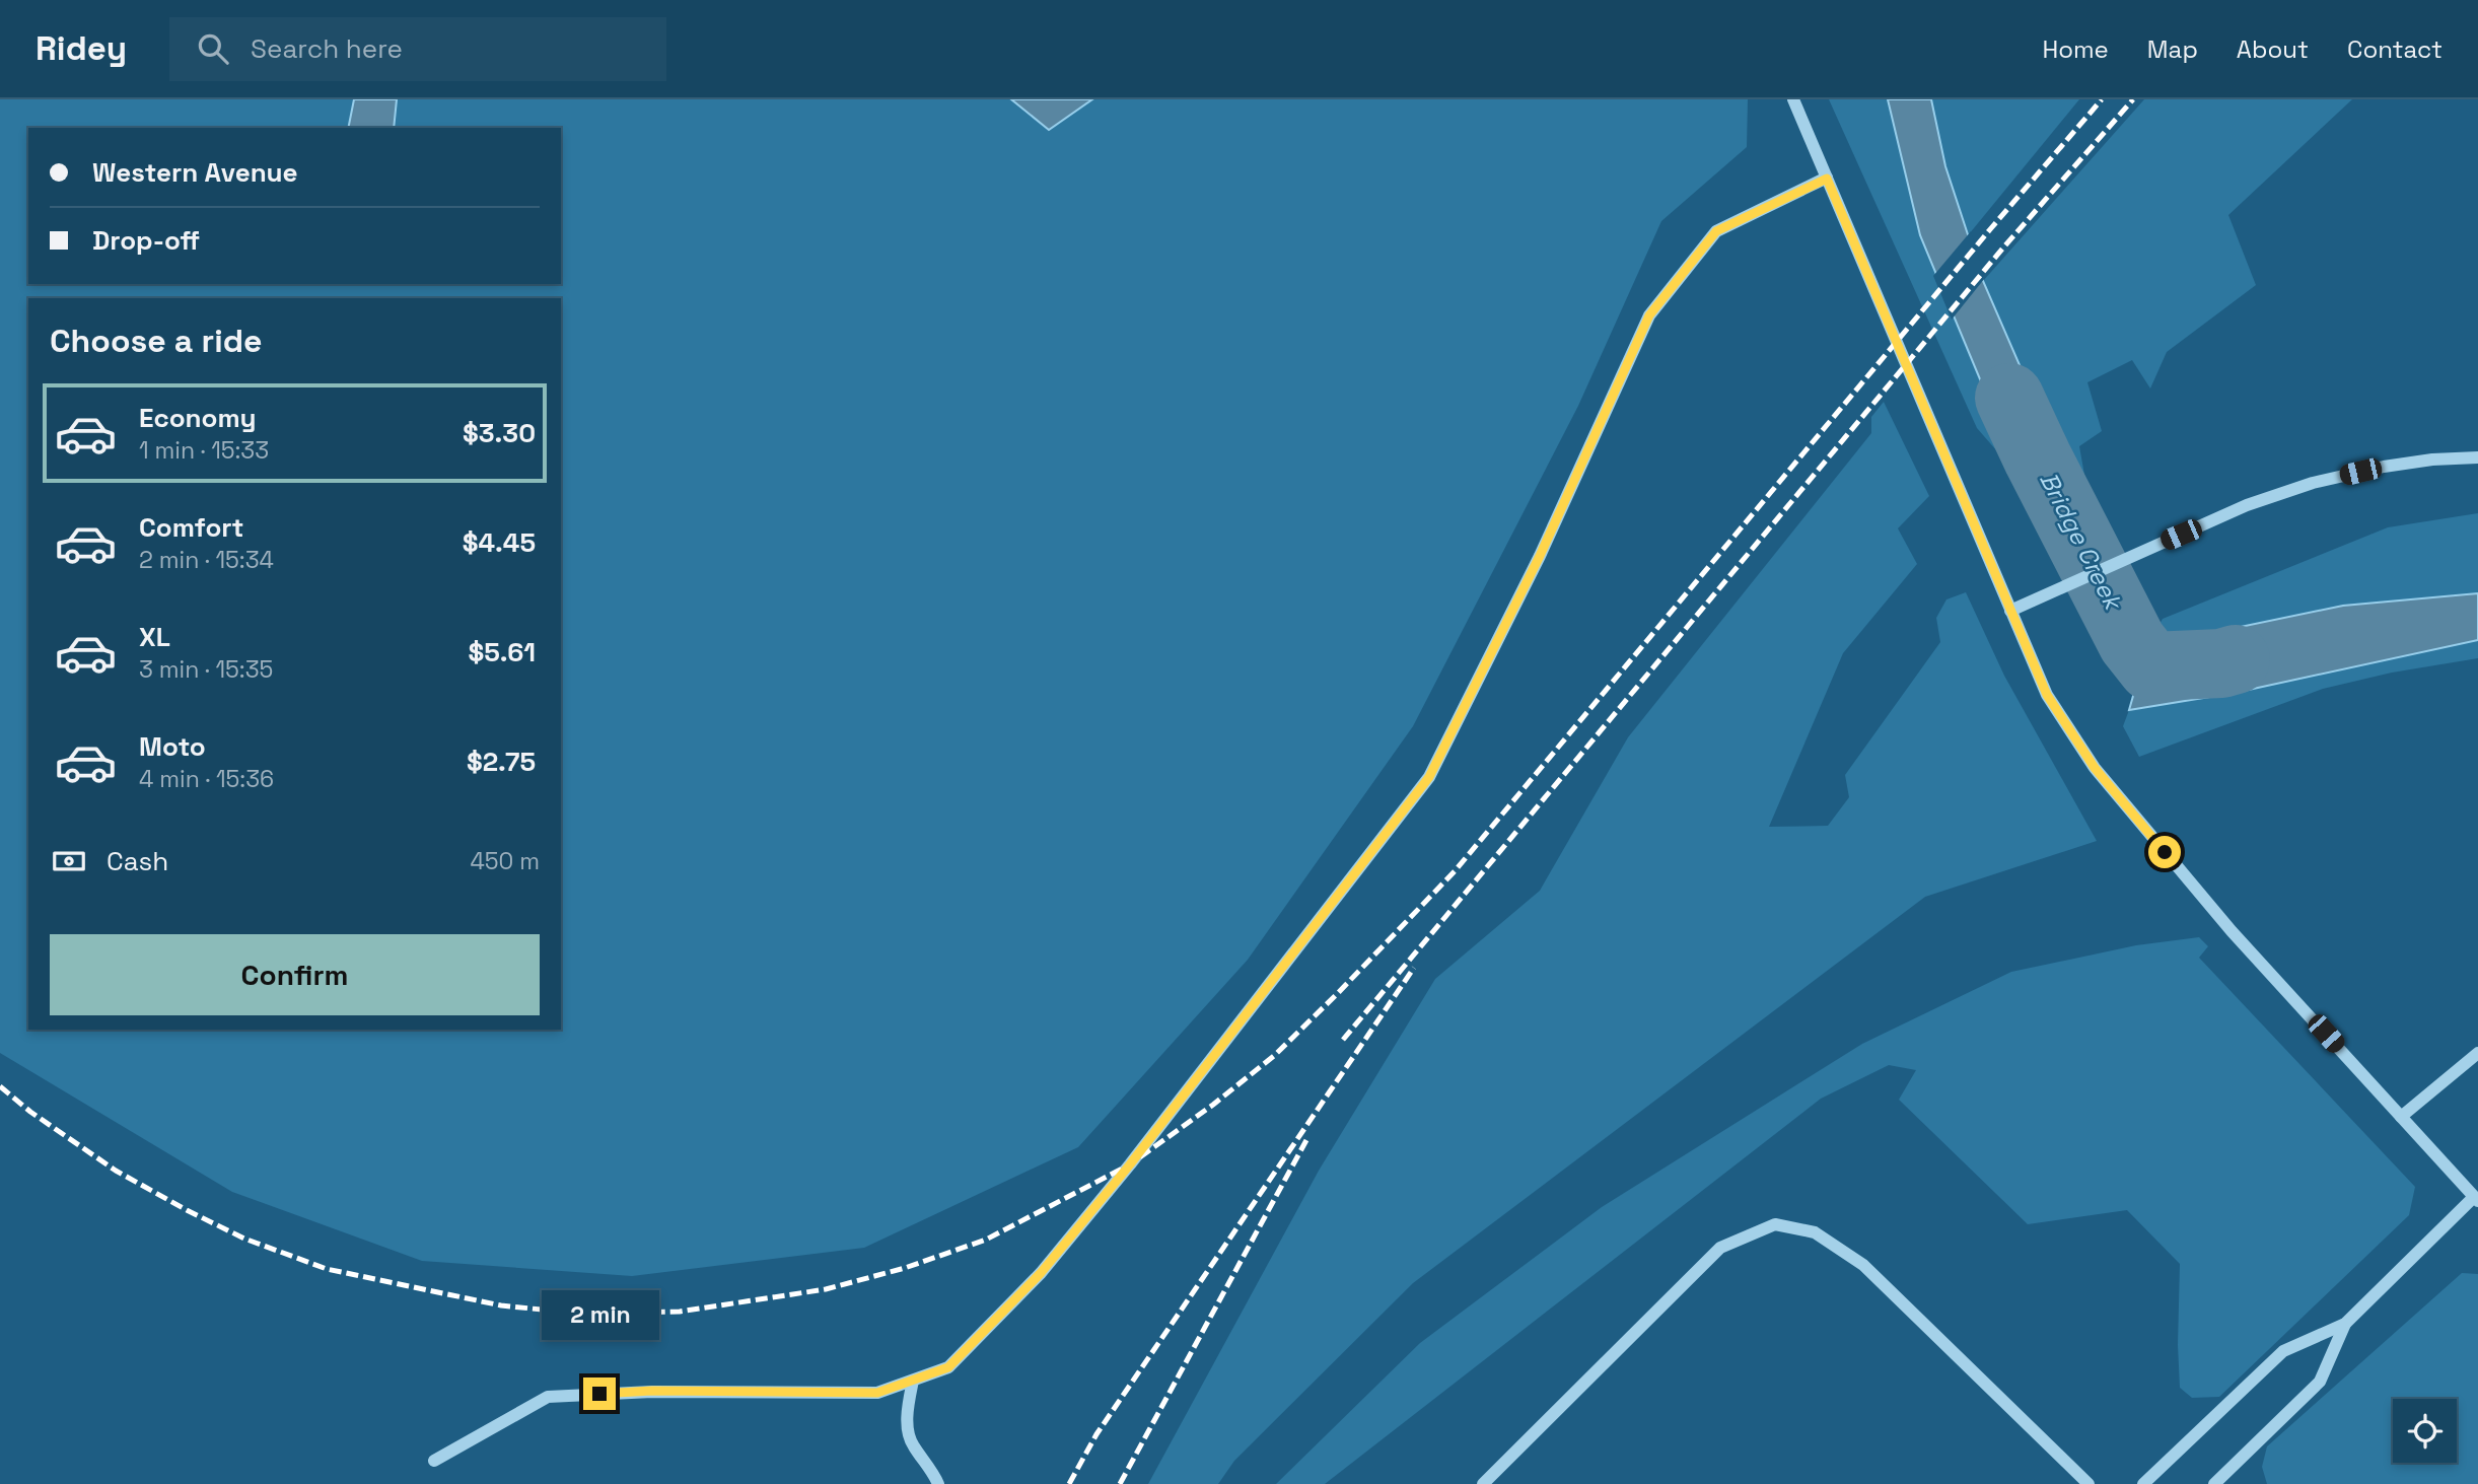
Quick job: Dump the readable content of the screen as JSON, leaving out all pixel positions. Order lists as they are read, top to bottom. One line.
{"water":["Bridge Creek"],"page":{"header":"Ridey","search":"Search here","nav":["Home","Map","About","Contact"],"banner":["Western Avenue","Drop-off"],"heading":"Choose a ride","list":[{"name":"Economy","note":"1 min · 15:33","value":"$3.30"},{"name":"Comfort","note":"2 min · 15:34","value":"$4.45"},{"name":"XL","note":"3 min · 15:35","value":"$5.61"},{"name":"Moto","note":"4 min · 15:36","value":"$2.75"}],"pay":["Cash","450 m"],"buttons":"Confirm","bubble":"2 min"}}
